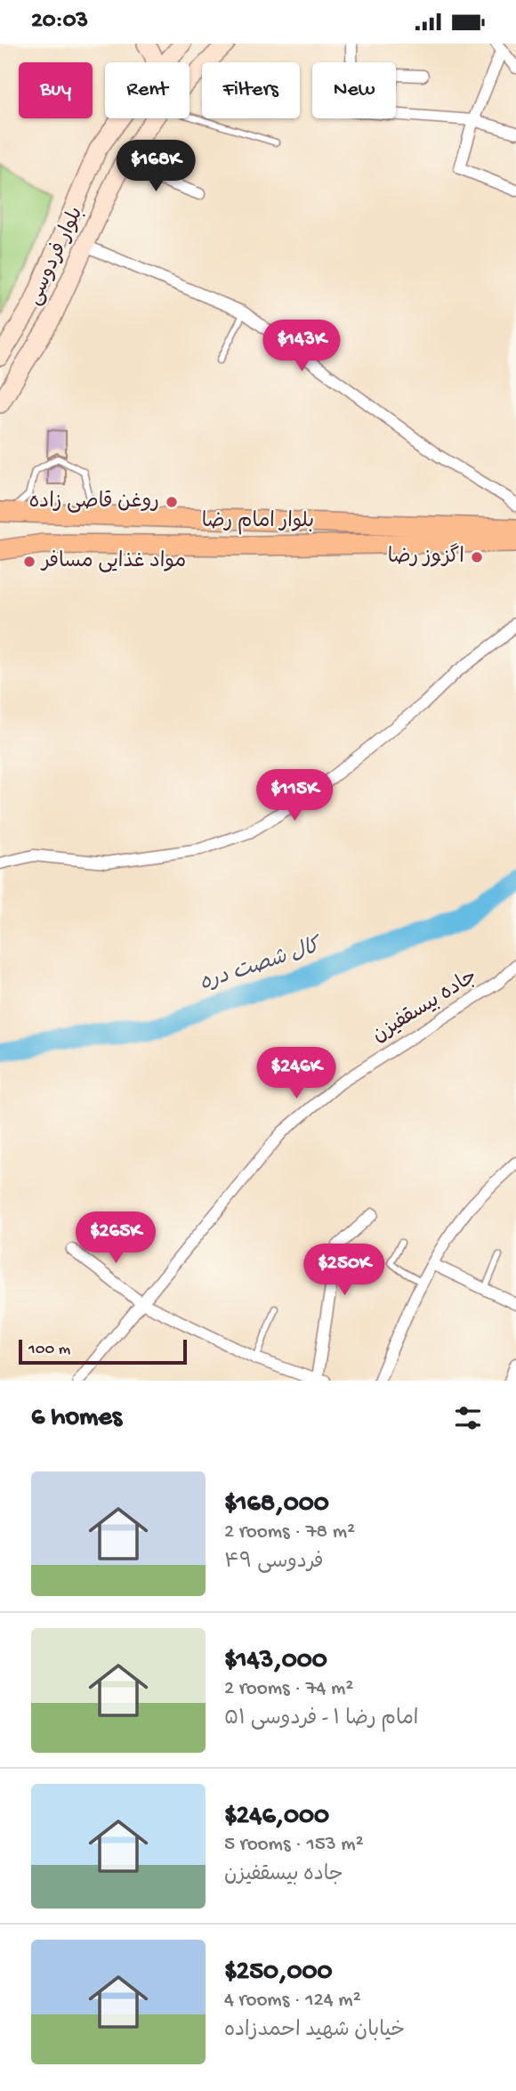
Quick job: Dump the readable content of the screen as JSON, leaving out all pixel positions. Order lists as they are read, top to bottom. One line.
{"streets":{"main road":["بلوار فردوسی","بلوار امام رضا"],"street":["جاده بیسقفیزن"]},"water":["کال شصت دره"],"places":["روغن قاصی زاده","اگزوز رضا","مواد غذایی مسافر"],"scale_bar":"100 m","page":{"status":"20:03","chip":["Buy","Rent","Filters","New"],"price":["$168K","$143K","$115K","$246K","$265K","$250K"],"scale":"100 m","heading":"6 homes","list":[{"name":"$168,000","note":"2 rooms · 78 m² · فردوسی ۴۹"},{"name":"$143,000","note":"2 rooms · 74 m² · امام رضا ۱ - فردوسی ۵۱"},{"name":"$246,000","note":"5 rooms · 153 m² · جاده بیسقفیزن"},{"name":"$250,000","note":"4 rooms · 124 m² · خیابان شهید احمدزاده"}]}}
